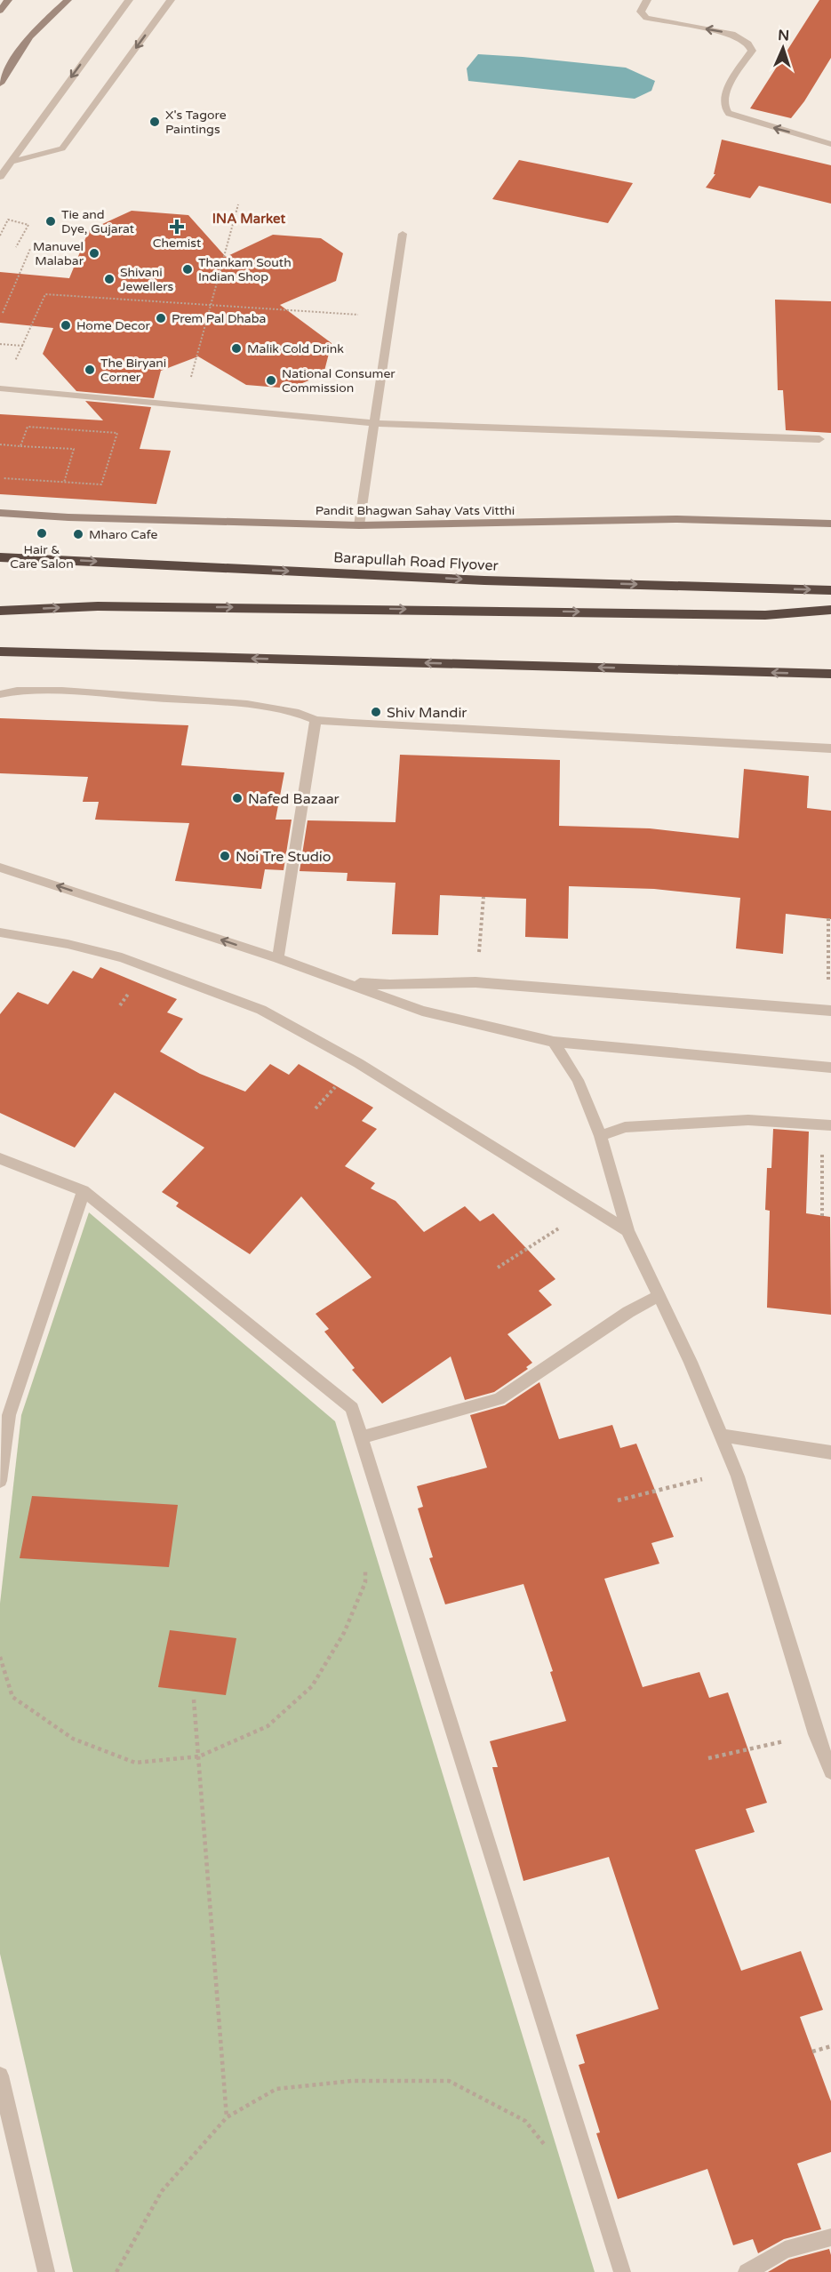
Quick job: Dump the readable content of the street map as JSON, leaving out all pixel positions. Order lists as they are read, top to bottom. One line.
{"streets":{"highway":["Barapullah Road Flyover"],"street":["Pandit Bhagwan Sahay Vats Vitthi"]},"districts":["INA Market"],"places":{"other":["X's Tagore Paintings","Tie and Dye, Gujarat","Manuvel Malabar","Thankam South Indian Shop","Shivani Jewellers","Prem Pal Dhaba","Home Decor","Malik Cold Drink","The Biryani Corner","National Consumer Commission","Hair & Care Salon","Mharo Cafe","Shiv Mandir","Nafed Bazaar","Noi Tre Studio"],"health":["Chemist"]},"north":"top"}
